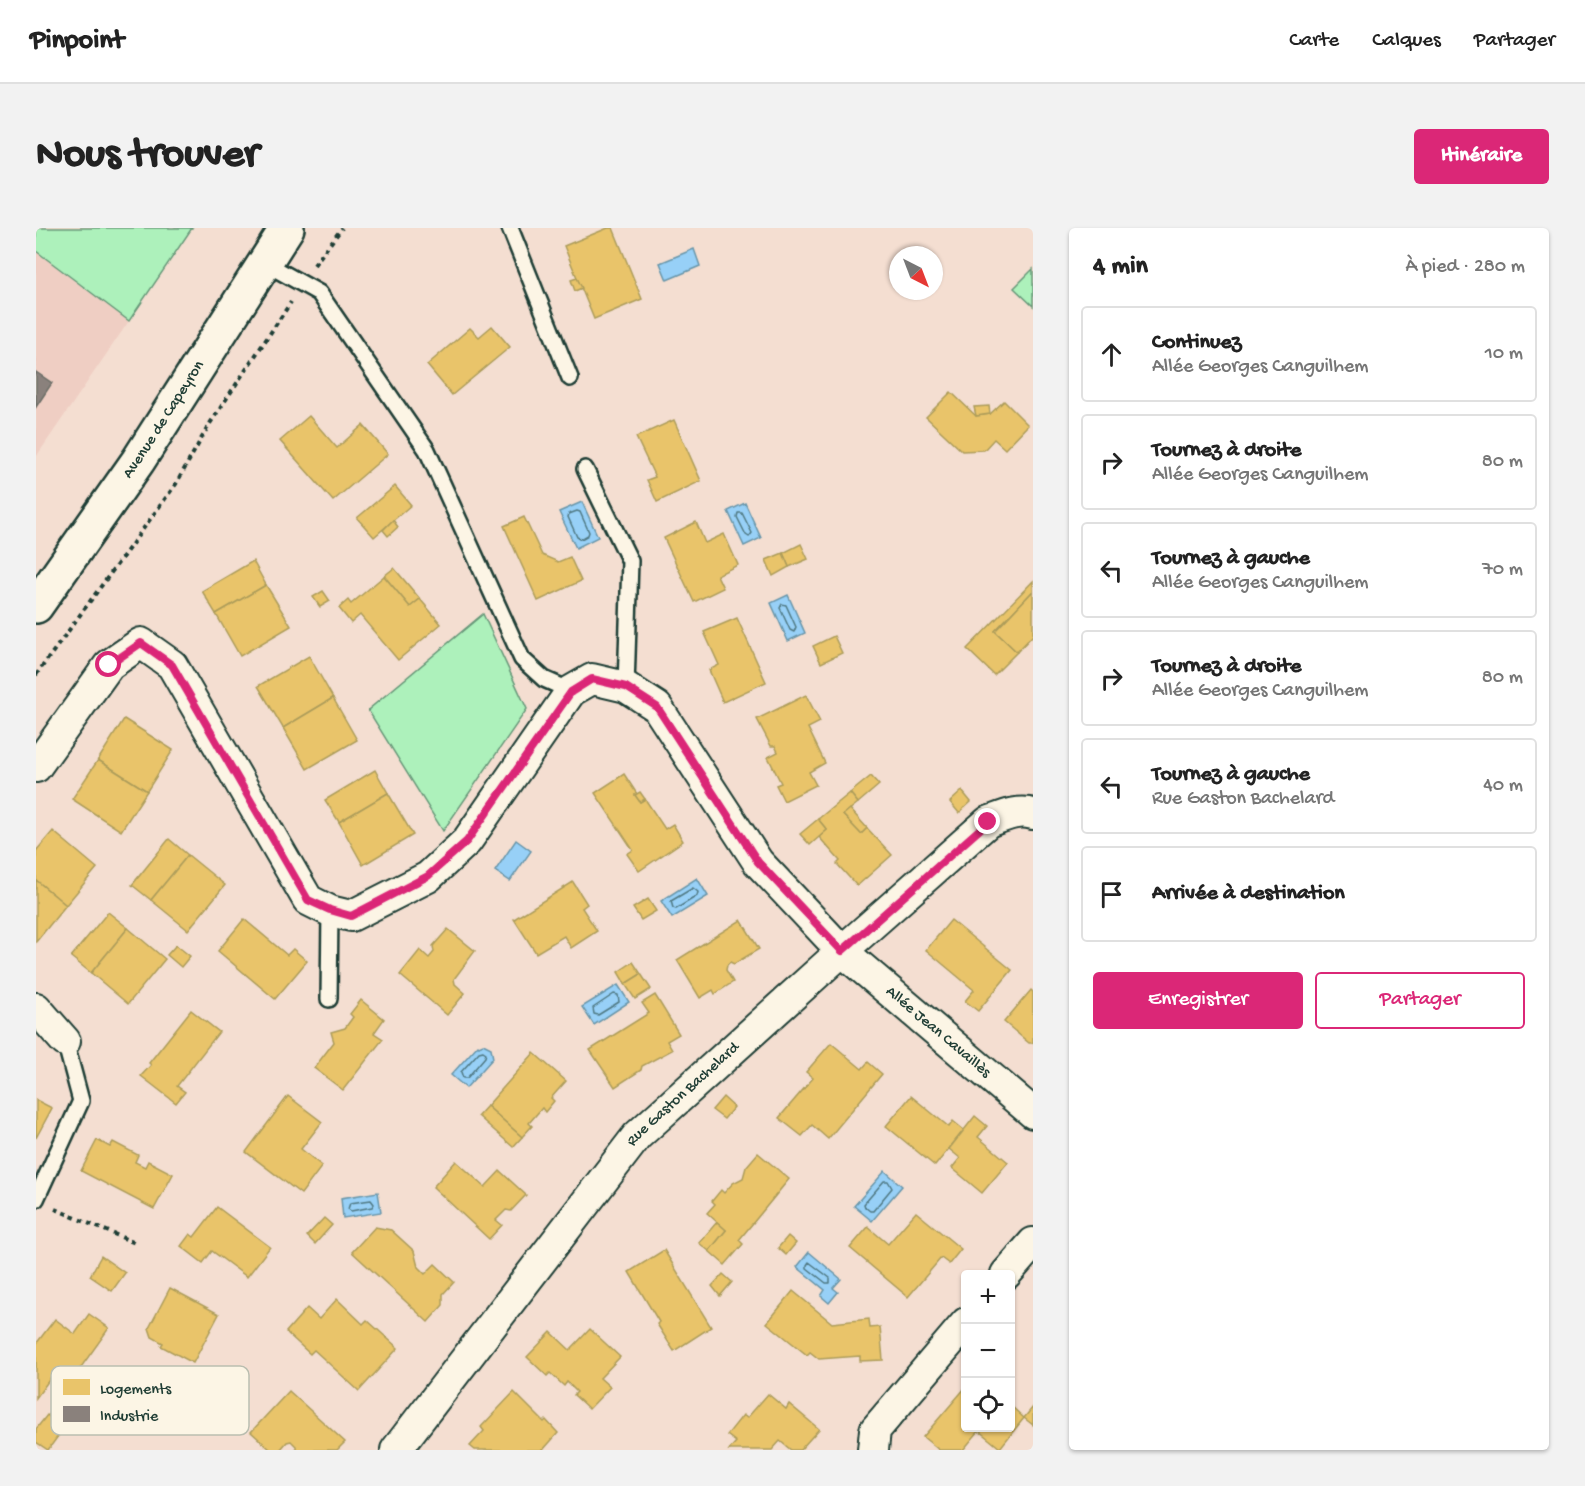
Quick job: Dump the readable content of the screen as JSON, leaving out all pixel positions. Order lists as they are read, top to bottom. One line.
{"streets":{"main road":["Avenue de Capeyron"],"street":["Allée Jean Cavaillès","Rue Gaston Bachelard"]},"crossings":[["Allée Jean Cavaillès","Rue Gaston Bachelard"]],"legend":["Logements","Industrie"],"north":"bottom right","page":{"header":"Pinpoint","nav":["Carte","Calques","Partager"],"buttons":["Itinéraire",["Enregistrer","Partager"]],"title":"Nous trouver","heading":["4 min","À pied · 280 m"],"list":[["Continuez","Allée Georges Canguilhem","10 m"],["Tournez à droite","Allée Georges Canguilhem","80 m"],["Tournez à gauche","Allée Georges Canguilhem","70 m"],["Tournez à droite","Allée Georges Canguilhem","80 m"],["Tournez à gauche","Rue Gaston Bachelard","40 m"],"Arrivée à destination"],"map_buttons":["+","−"]}}
